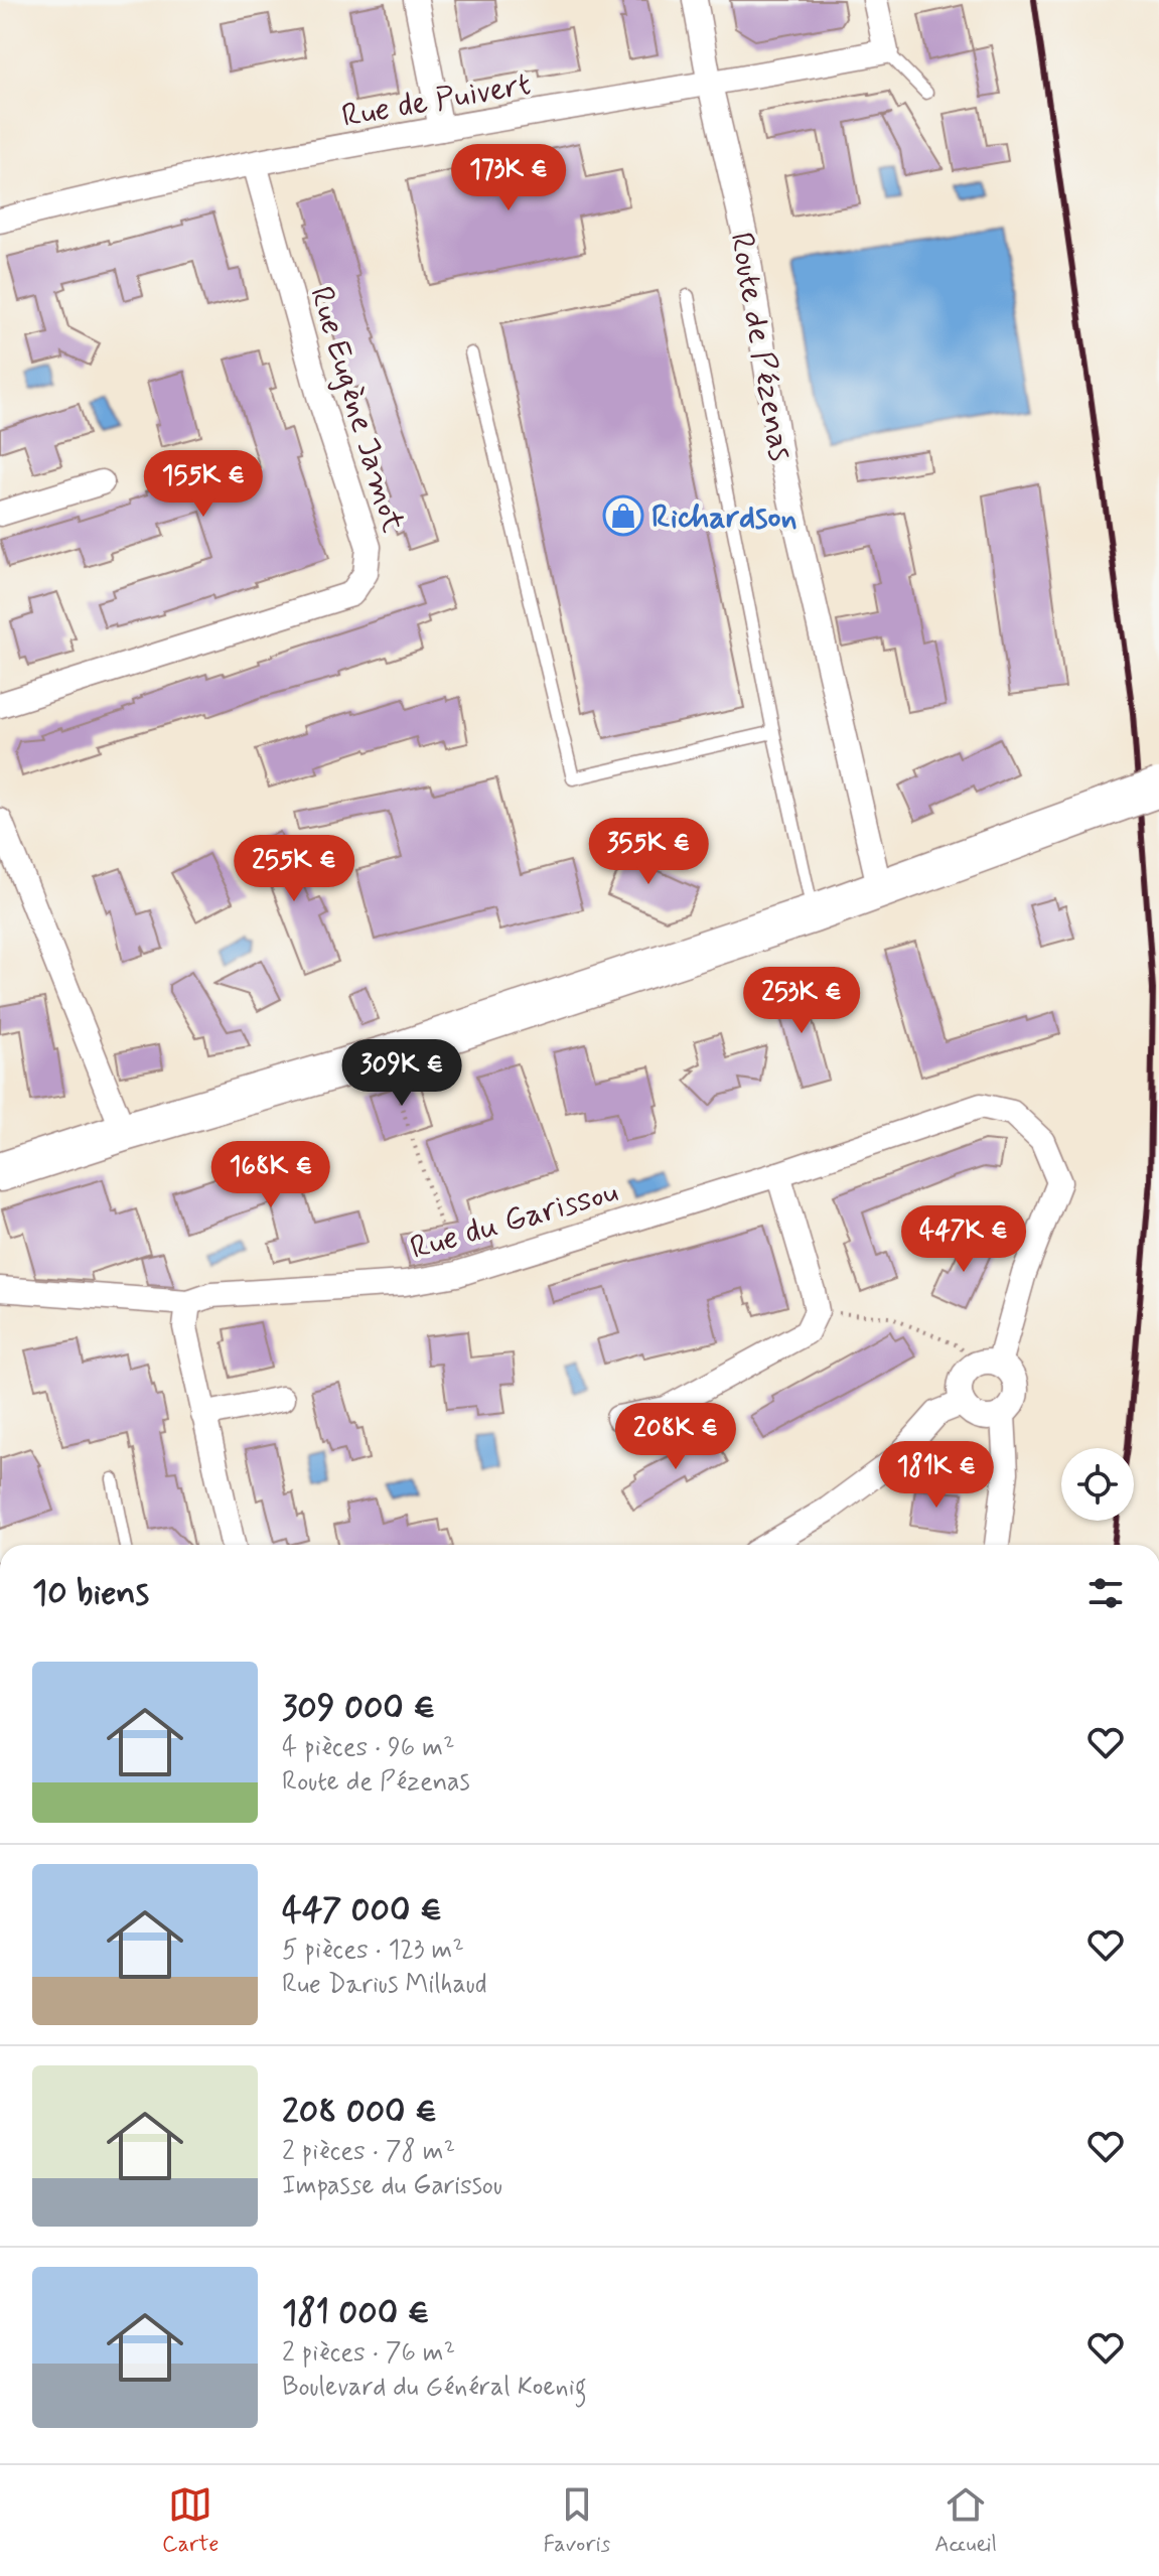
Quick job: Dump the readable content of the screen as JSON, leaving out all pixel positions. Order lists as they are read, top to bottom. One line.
{"streets":{"street":["Rue de Puivert","Route de Pézenas","Rue Eugène Jamot","Rue du Garissou"]},"crossings":[["Rue de Puivert","Route de Pézenas"],["Rue de Puivert","Rue Eugène Jamot"]],"places":{"shop":["Richardson"]},"page":{"price":["173K €","155K €","355K €","255K €","253K €","309K €","168K €","447K €","208K €","181K €"],"heading":"10 biens","list":[{"name":"309 000 €","note":"4 pièces · 96 m² · Route de Pézenas"},{"name":"447 000 €","note":"5 pièces · 123 m² · Rue Darius Milhaud"},{"name":"208 000 €","note":"2 pièces · 78 m² · Impasse du Garissou"},{"name":"181 000 €","note":"2 pièces · 76 m² · Boulevard du Général Koenig"}],"tabs":["Carte","Favoris","Accueil"]}}
